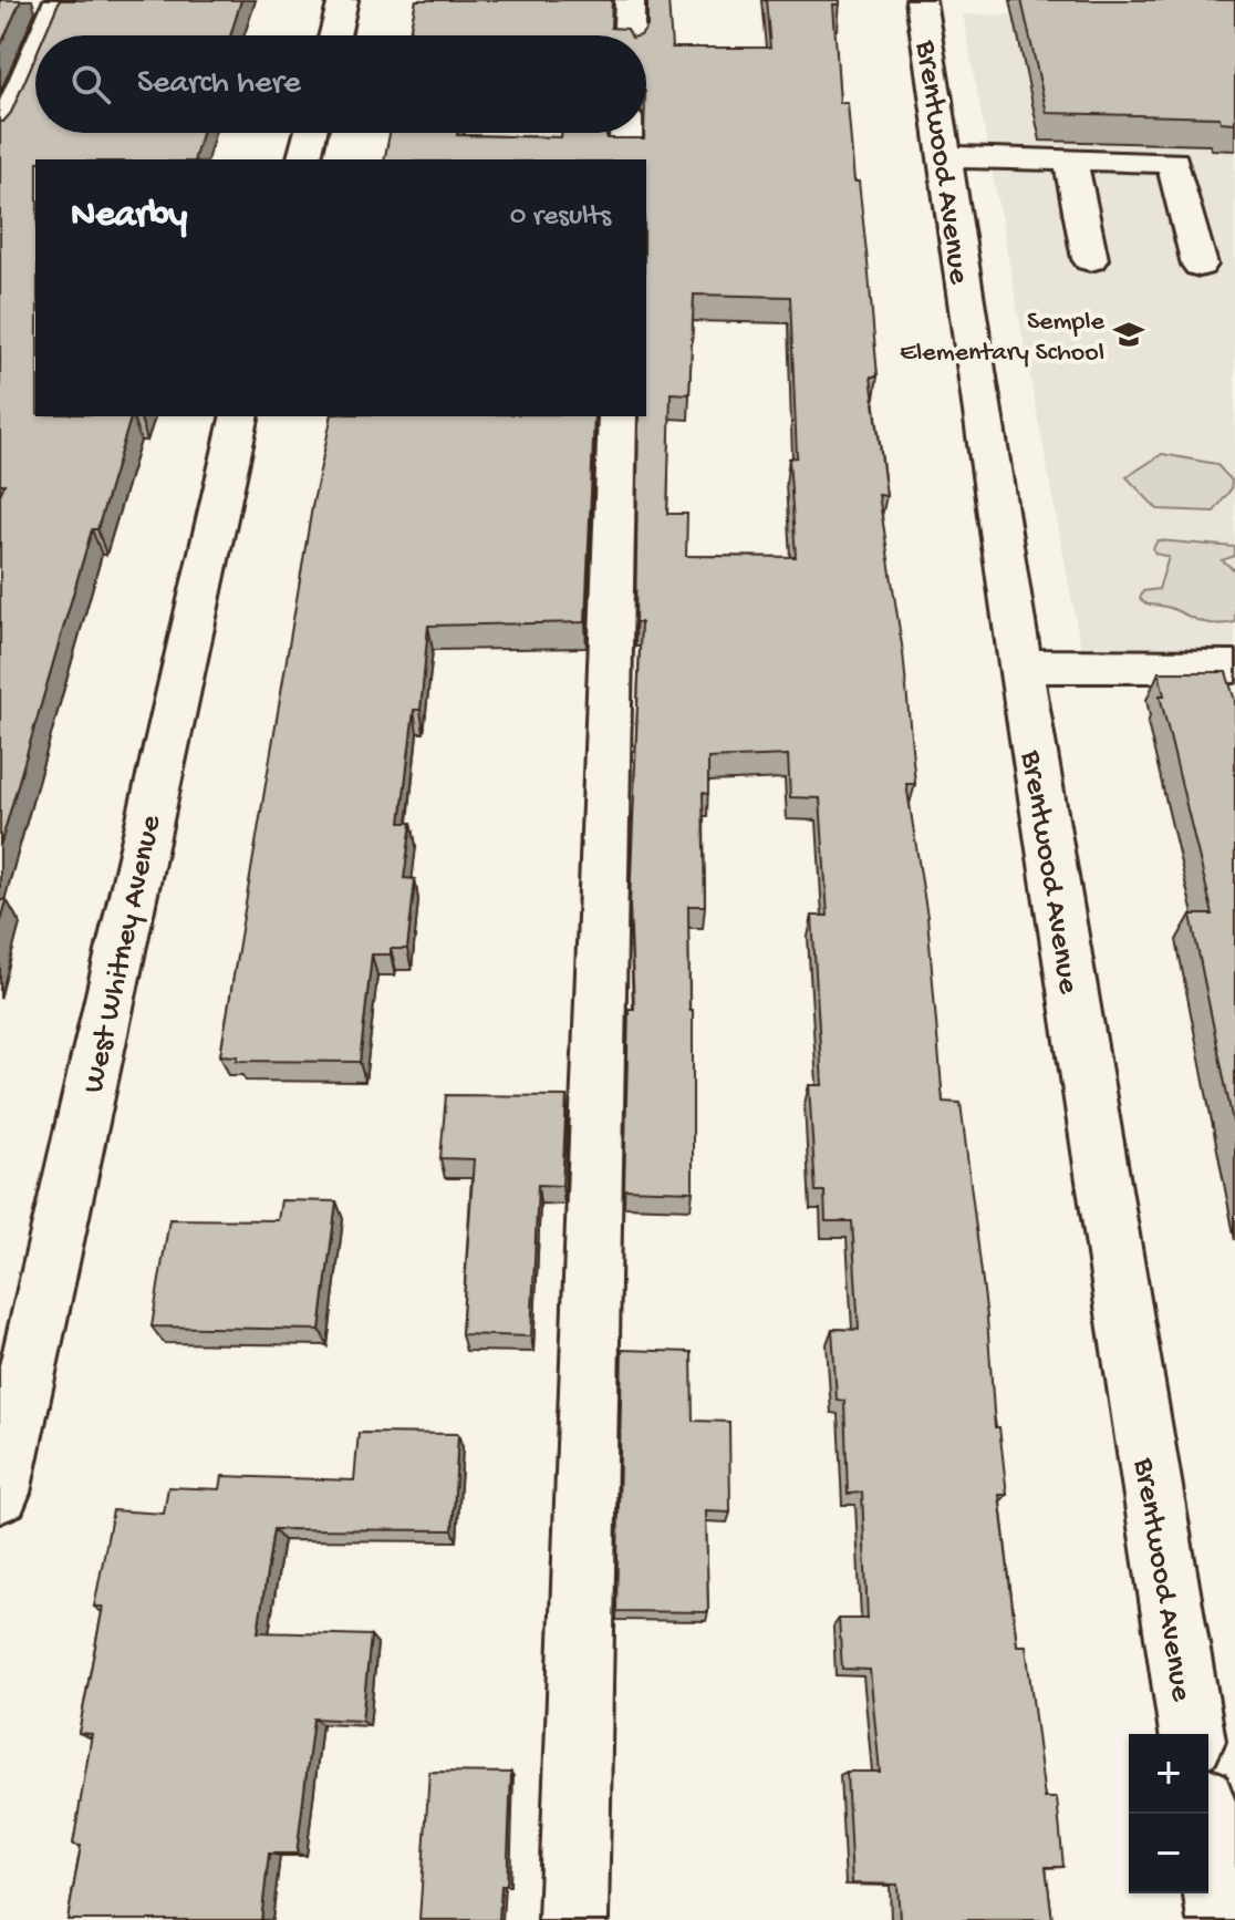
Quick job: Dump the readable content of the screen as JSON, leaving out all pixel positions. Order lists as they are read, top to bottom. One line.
{"streets":{"street":["Brentwood Avenue","West Whitney Avenue"]},"places":{"school or university":["Semple Elementary School"]},"page":{"search":"Search here","heading":["Nearby","0 results"],"map_buttons":["+","−"]}}
